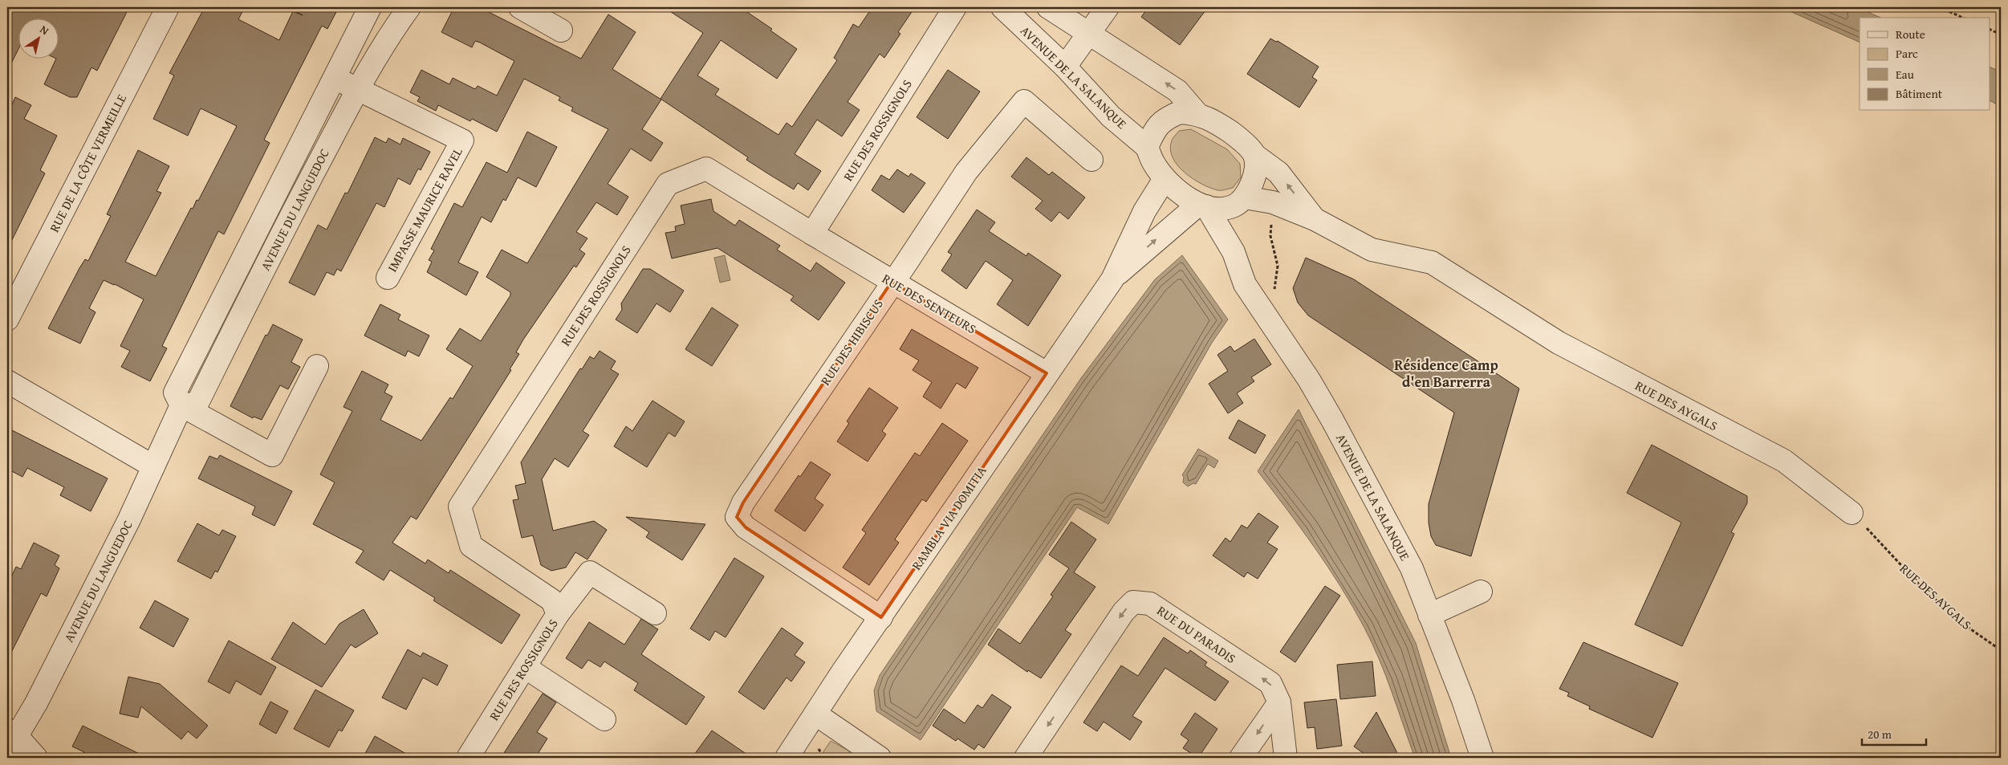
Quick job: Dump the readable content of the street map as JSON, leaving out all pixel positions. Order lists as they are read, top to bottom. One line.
{"streets":{"street":["AVENUE DE LA SALANQUE","RUE DES ROSSIGNOLS","RUE DE LA CÔTE VERMEILLE","AVENUE DU LANGUEDOC","IMPASSE MAURICE RAVEL","RUE DES SENTEURS","RUE DES HIBISCUS","RUE DES AYGALS","RAMBLA VIA DOMITIA","RUE DU PARADIS"]},"crossings":[["AVENUE DE LA SALANQUE","RUE DES AYGALS"],["AVENUE DE LA SALANQUE","RAMBLA VIA DOMITIA"],["RUE DES ROSSIGNOLS","RUE DES SENTEURS"],["AVENUE DU LANGUEDOC","IMPASSE MAURICE RAVEL"],["RUE DES SENTEURS","RUE DES HIBISCUS"],["RUE DES SENTEURS","RAMBLA VIA DOMITIA"],["RUE DES HIBISCUS","RAMBLA VIA DOMITIA"],["RUE DES AYGALS","RAMBLA VIA DOMITIA"]],"districts":["Résidence Camp d'en Barrerra"],"legend":["Route","Parc","Eau","Bâtiment"],"scale_bar":"20 m","north":"top right"}
